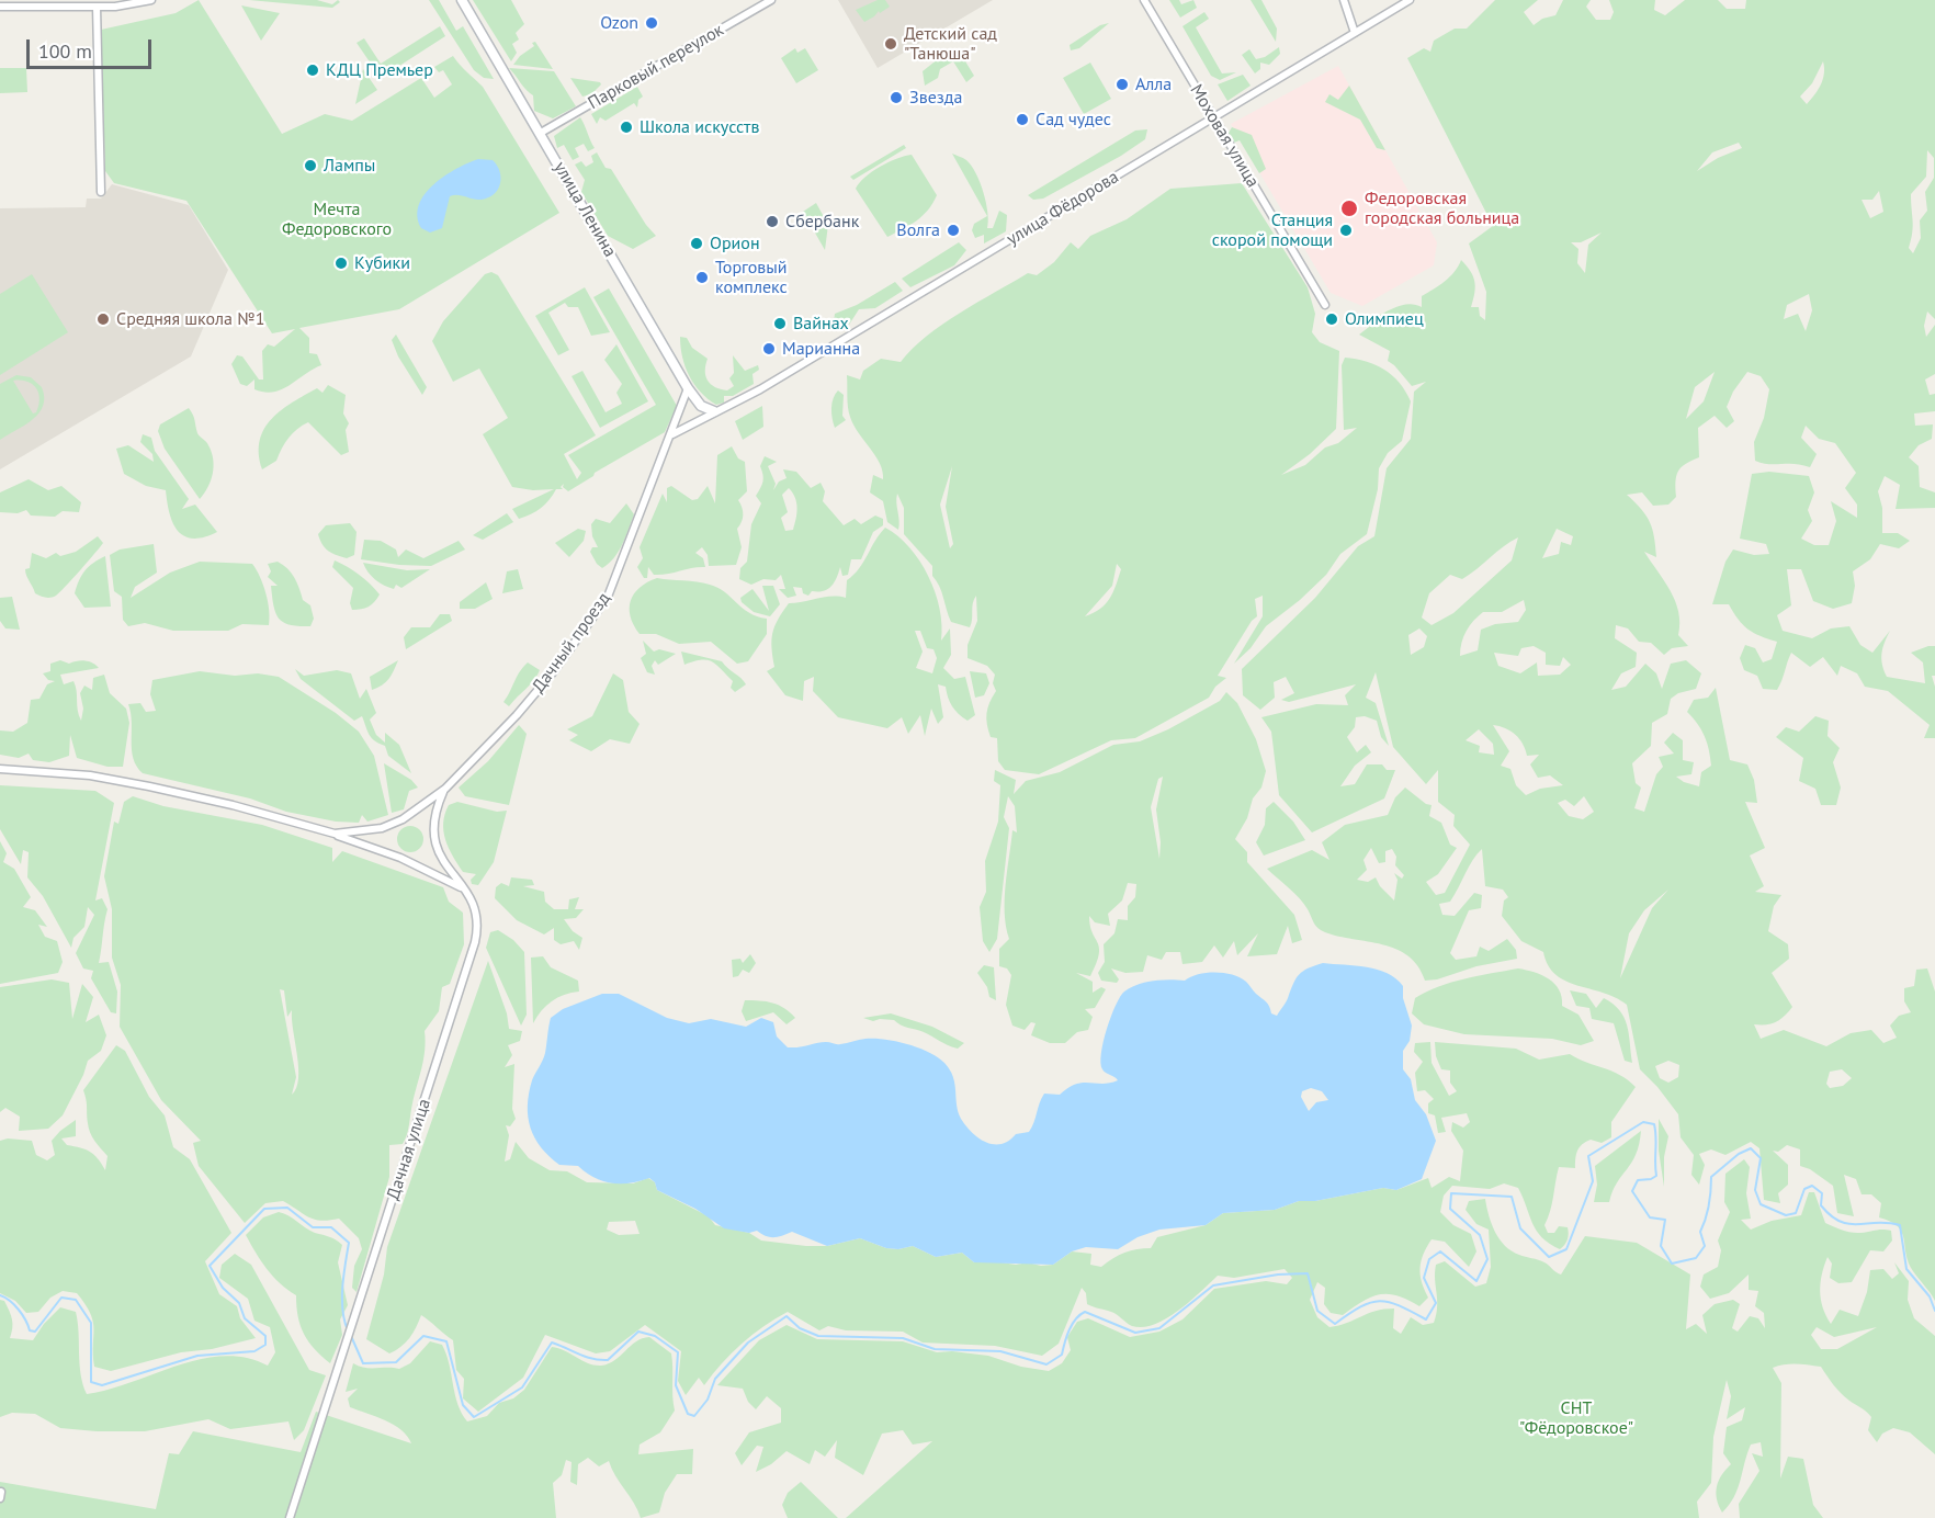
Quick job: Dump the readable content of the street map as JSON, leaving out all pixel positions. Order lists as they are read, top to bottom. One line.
{"streets":{"street":["Парковый переулок","Моховая улица","улица Фёдорова","улица Ленина","Дачный проезд","Дачная улица"]},"crossings":[["Парковый переулок","улица Ленина"],["Моховая улица","улица Фёдорова"],["улица Фёдорова","улица Ленина"],["улица Фёдорова","Дачный проезд"],["улица Ленина","Дачный проезд"],["Дачный проезд","Дачная улица"]],"parks":["Мечта Федоровского","СНТ \"Фёдоровское\""],"places":["Ozon","Детский сад \"Танюша\"","КДЦ Премьер","Алла","Звезда","Сад чудес","Школа искусств","Лампы","Федоровская городская больница","Сбербанк","Волга","Станция скорой помощи","Орион","Кубики","Торговый комплекс","Средняя школа №1","Олимпиец","Вайнах","Марианна"],"scale_bar":"100 m"}
